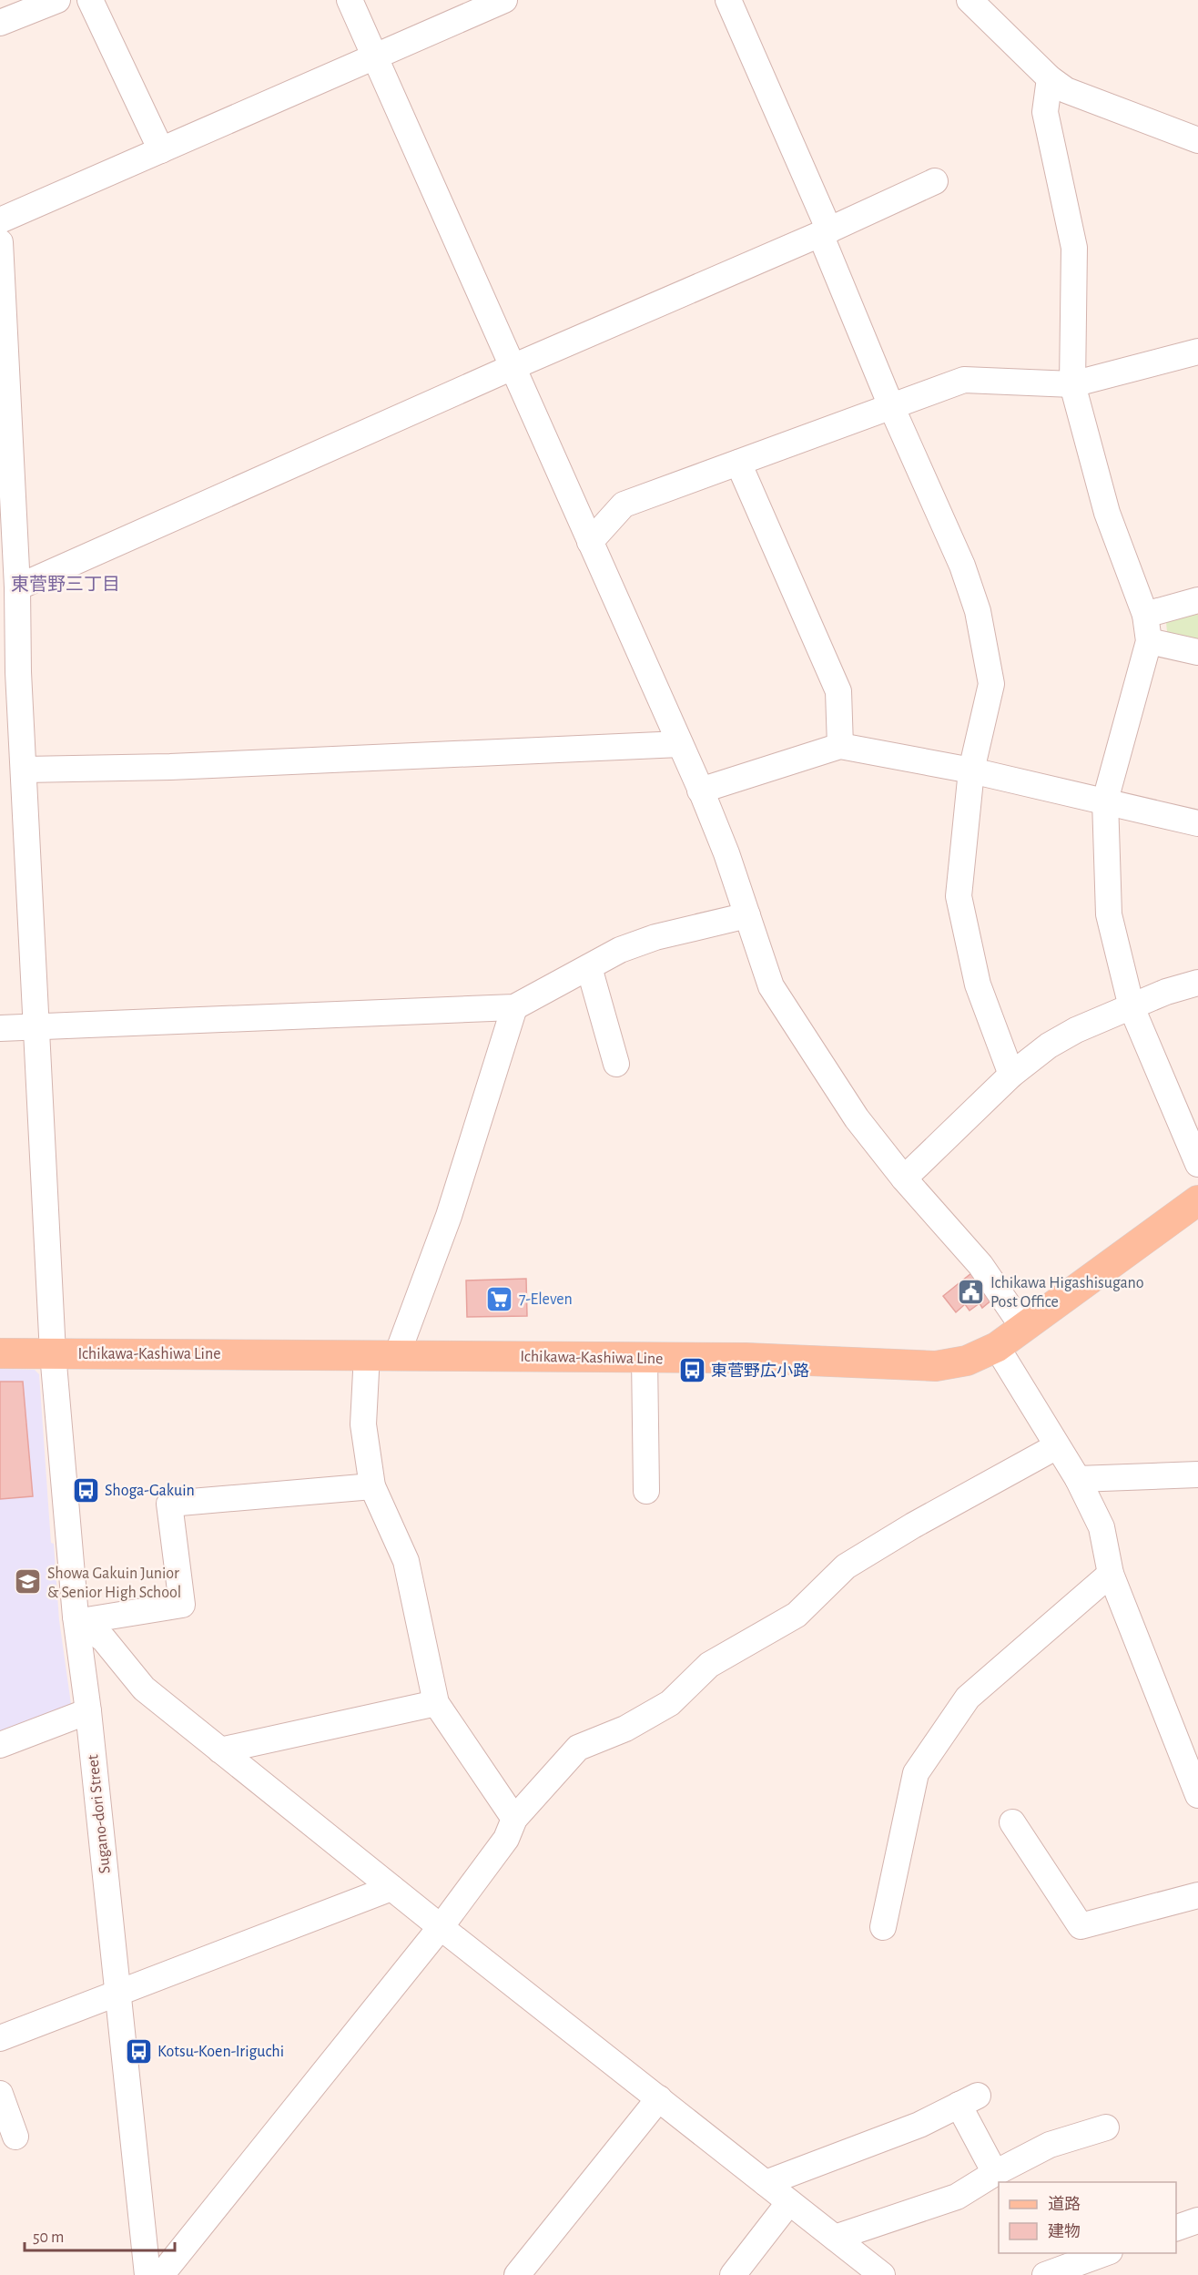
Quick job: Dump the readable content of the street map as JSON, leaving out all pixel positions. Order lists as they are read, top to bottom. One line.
{"streets":{"main road":["Ichikawa-Kashiwa Line"],"street":["Sugano-dori Street"]},"crossings":[["Ichikawa-Kashiwa Line","Sugano-dori Street"]],"districts":["東菅野三丁目"],"places":{"public building":["Ichikawa Higashisugano Post Office"],"supermarket":["7-Eleven"],"bus stop":["東菅野広小路","Shoga-Gakuin","Kotsu-Koen-Iriguchi"],"school or university":["Showa Gakuin Junior & Senior High School"]},"legend":["道路","建物"],"scale_bar":"50 m"}
